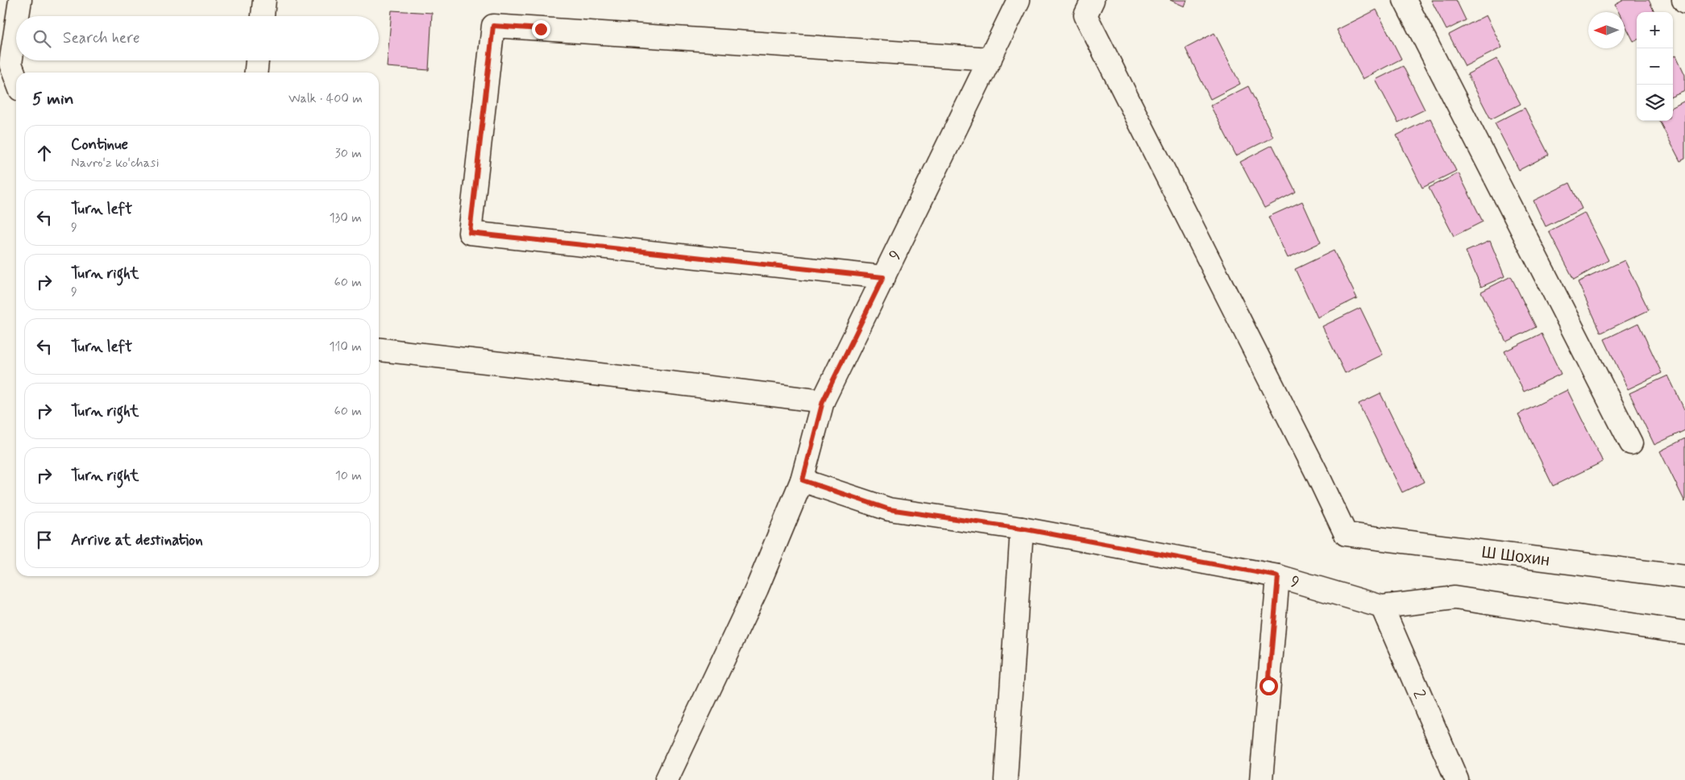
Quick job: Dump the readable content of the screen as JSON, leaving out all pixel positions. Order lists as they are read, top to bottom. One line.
{"streets":{"street":["9","Ш Шохин","2"]},"crossings":[["9","2"]],"north":"left","page":{"map_buttons":["+","−"],"search":"Search here","heading":["5 min","Walk · 400 m"],"list":[["Continue","Navro'z ko'chasi","30 m"],["Turn left","9","130 m"],["Turn right","9","60 m"],["Turn left","110 m"],["Turn right","60 m"],["Turn right","10 m"],"Arrive at destination"]}}
